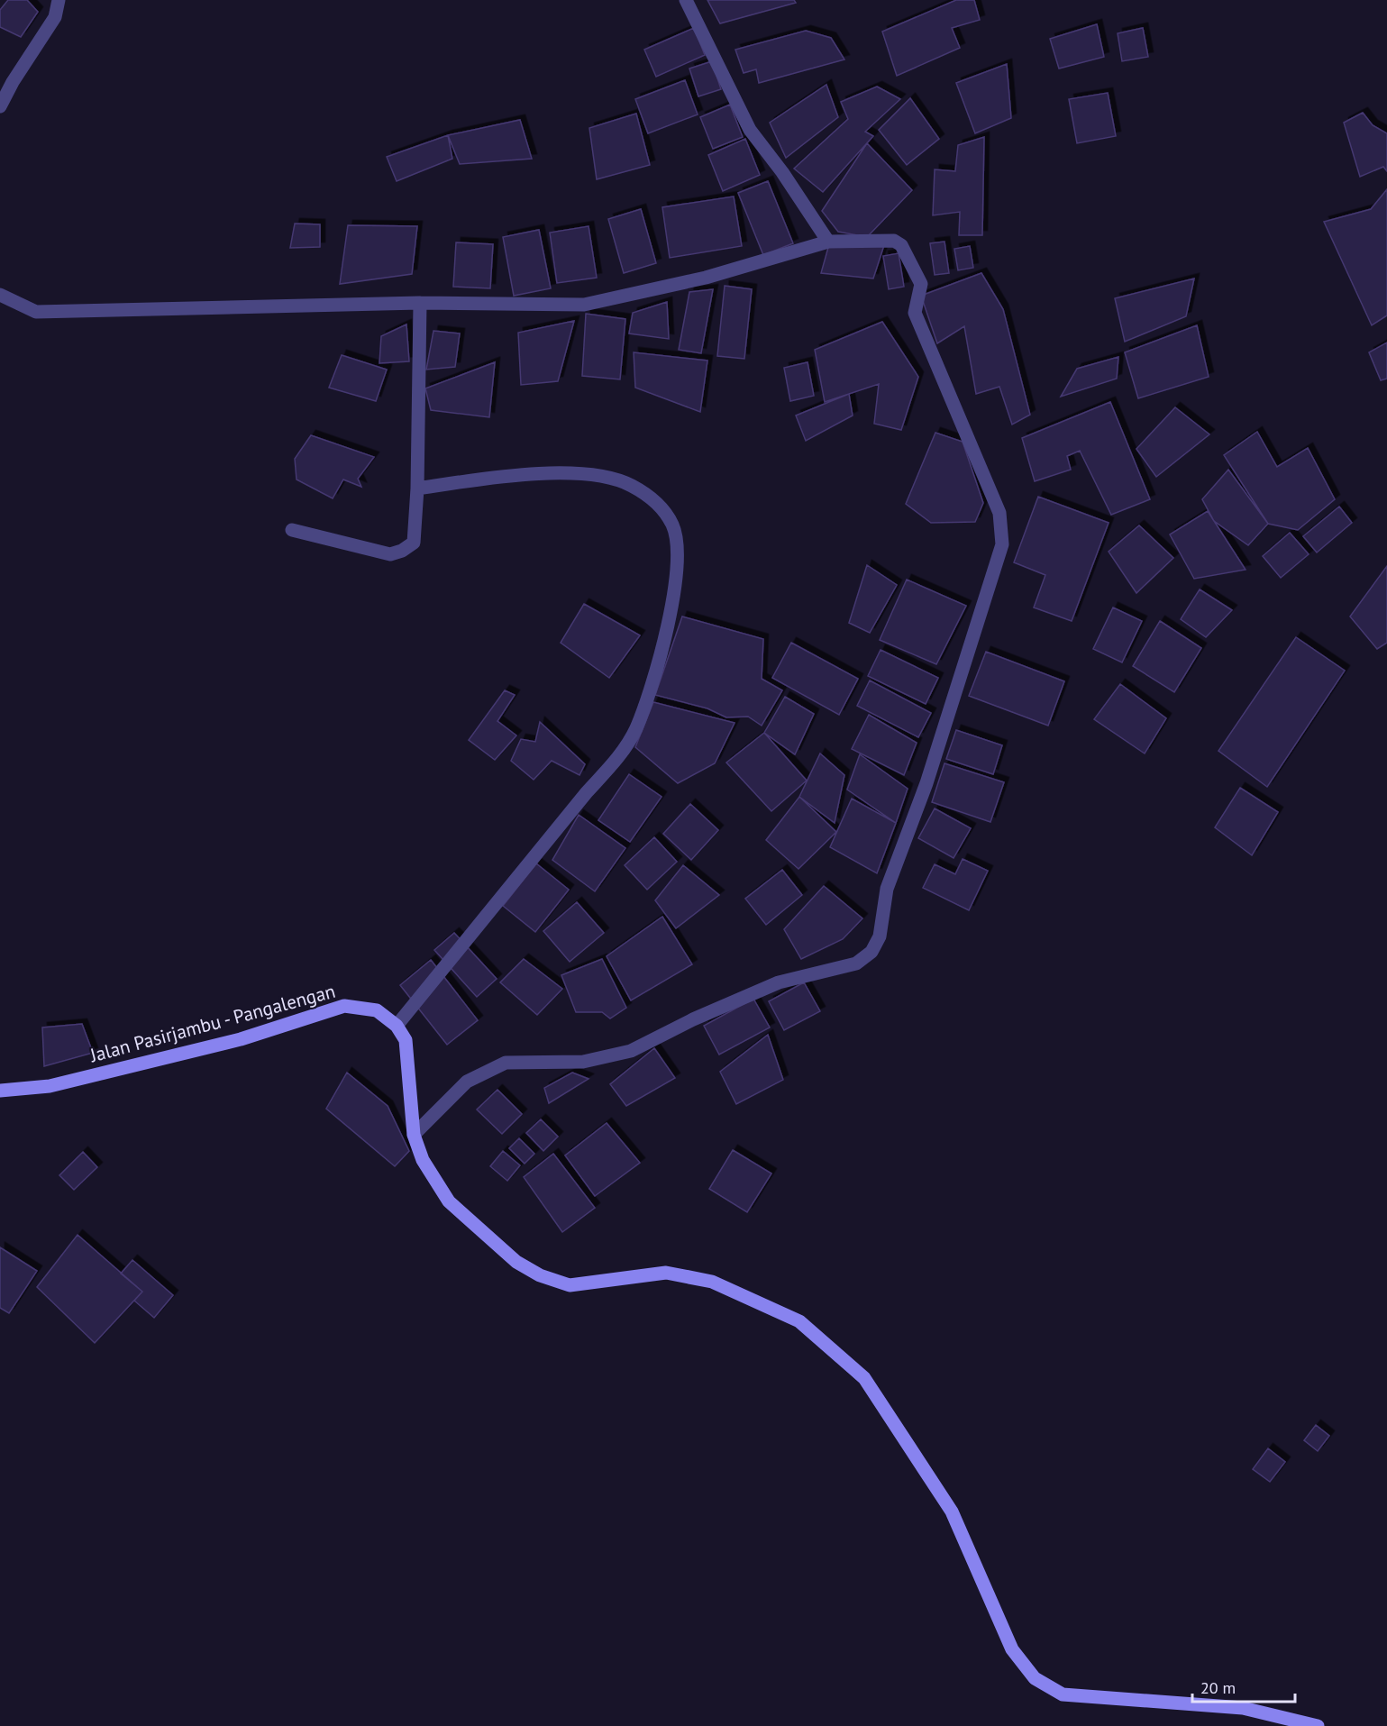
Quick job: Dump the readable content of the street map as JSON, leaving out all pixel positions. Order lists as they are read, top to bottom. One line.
{"streets":{"main road":["Jalan Pasirjambu - Pangalengan"]},"scale_bar":"20 m"}
